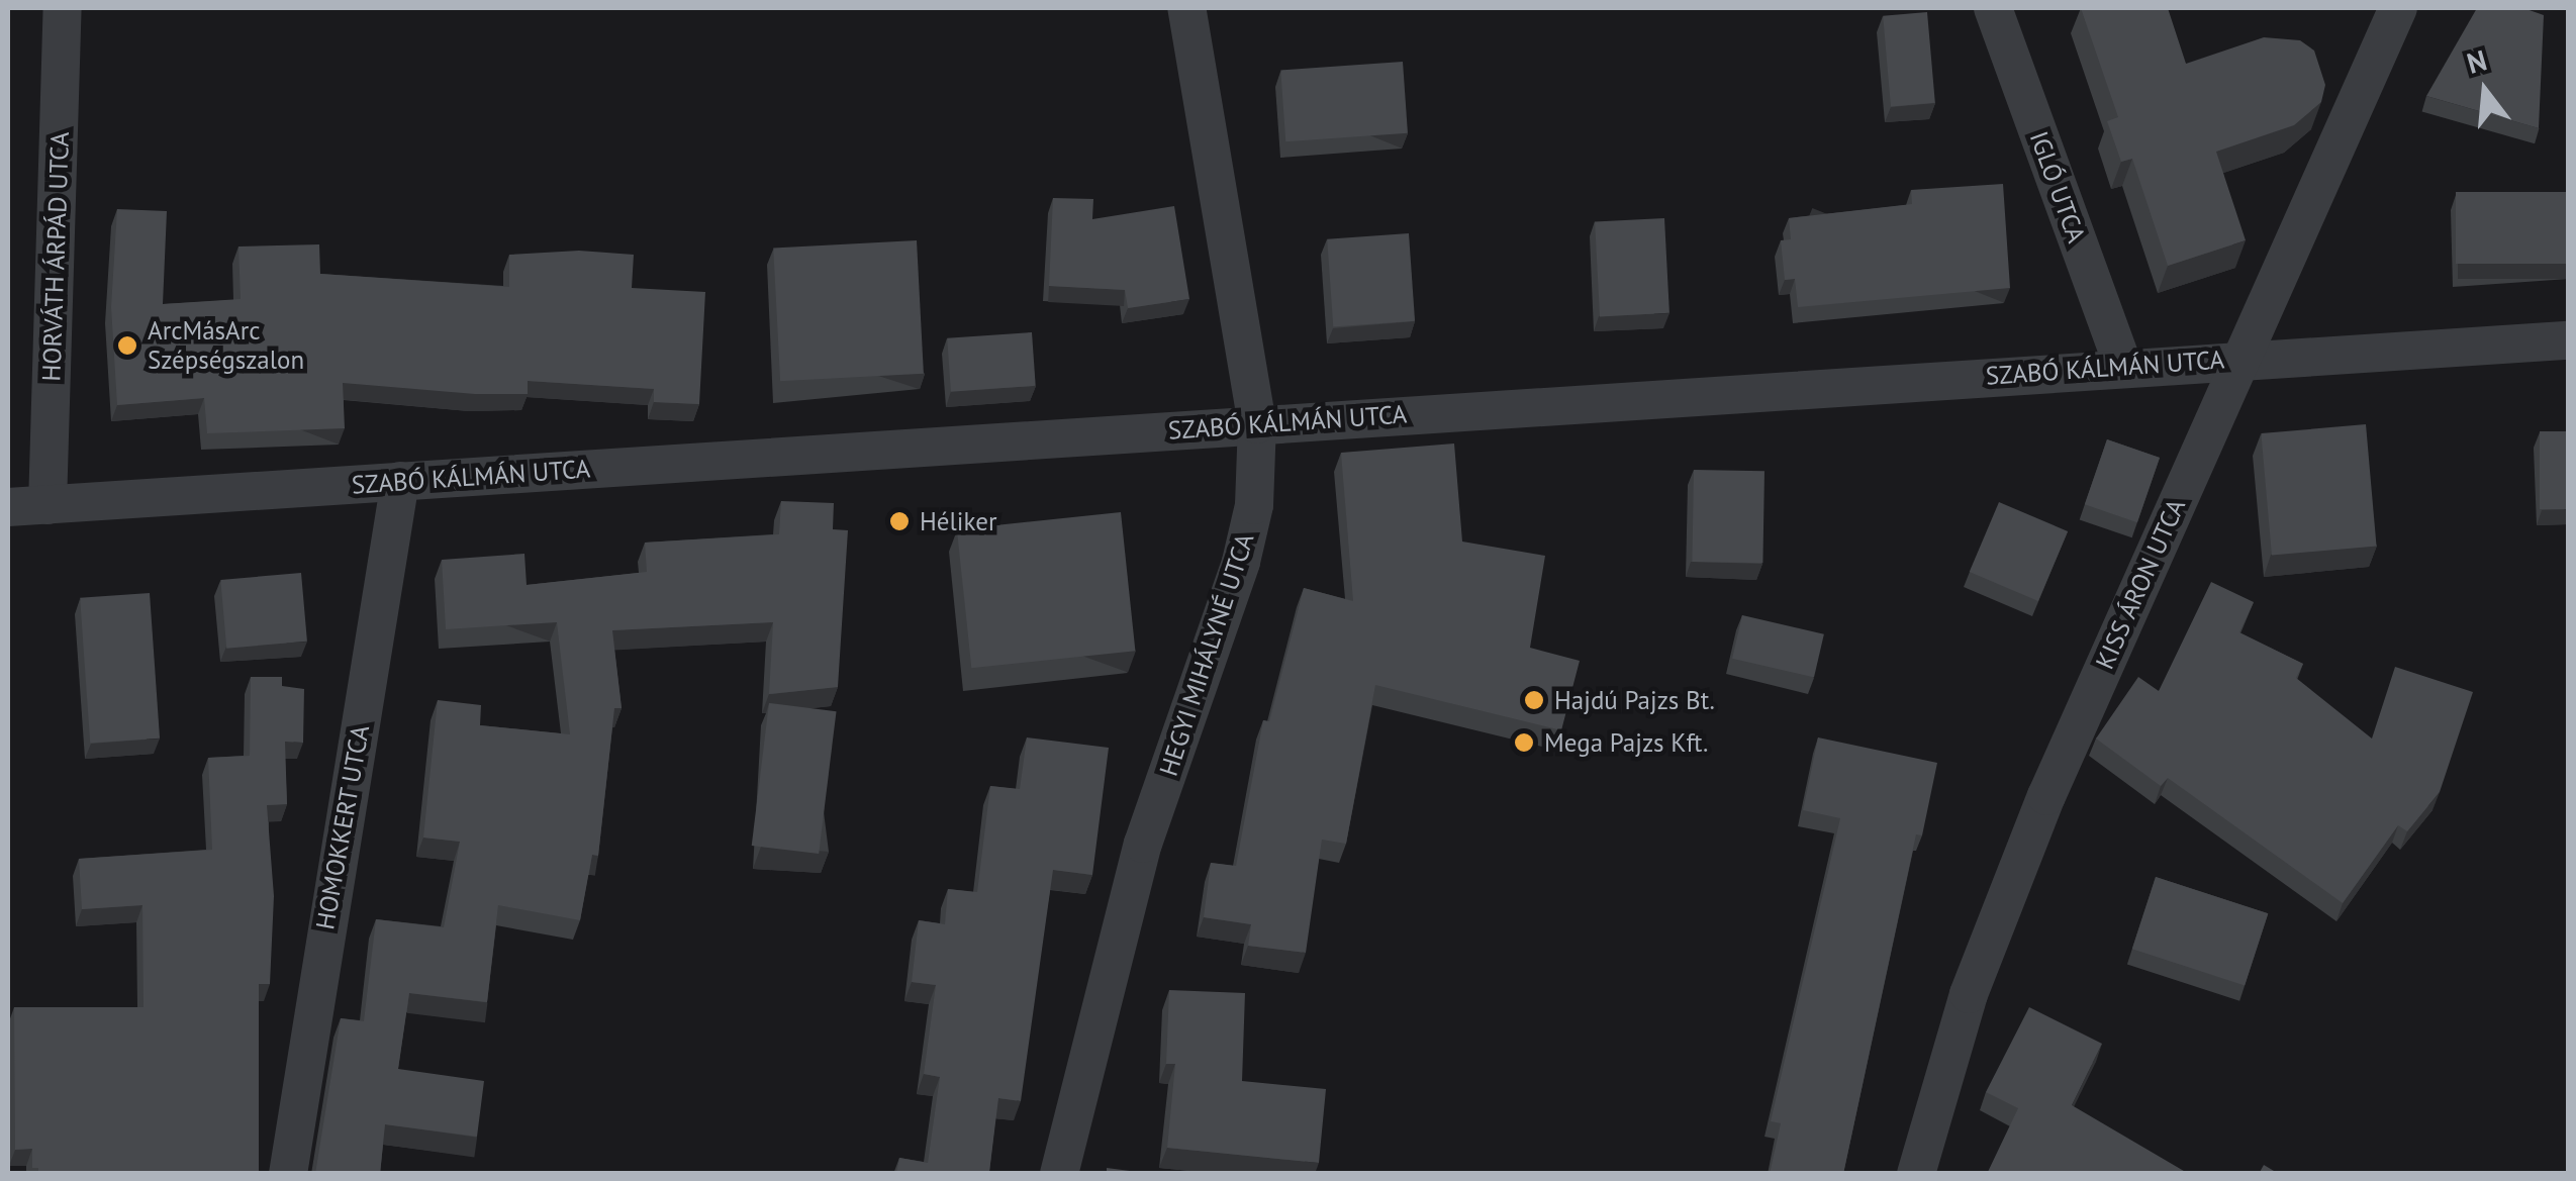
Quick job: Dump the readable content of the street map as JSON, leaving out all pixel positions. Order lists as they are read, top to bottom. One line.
{"streets":{"street":["IGLÓ UTCA","HORVÁTH ÁRPÁD UTCA","SZABÓ KÁLMÁN UTCA","KISS ÁRON UTCA","HEGYI MIHÁLYNÉ UTCA","HOMOKKERT UTCA"]},"crossings":[["IGLÓ UTCA","SZABÓ KÁLMÁN UTCA"],["HORVÁTH ÁRPÁD UTCA","SZABÓ KÁLMÁN UTCA"],["SZABÓ KÁLMÁN UTCA","KISS ÁRON UTCA"],["SZABÓ KÁLMÁN UTCA","HEGYI MIHÁLYNÉ UTCA"],["SZABÓ KÁLMÁN UTCA","HOMOKKERT UTCA"]],"places":["ArcMásArc Szépségszalon","Héliker","Hajdú Pajzs Bt.","Mega Pajzs Kft."],"north":"top"}
